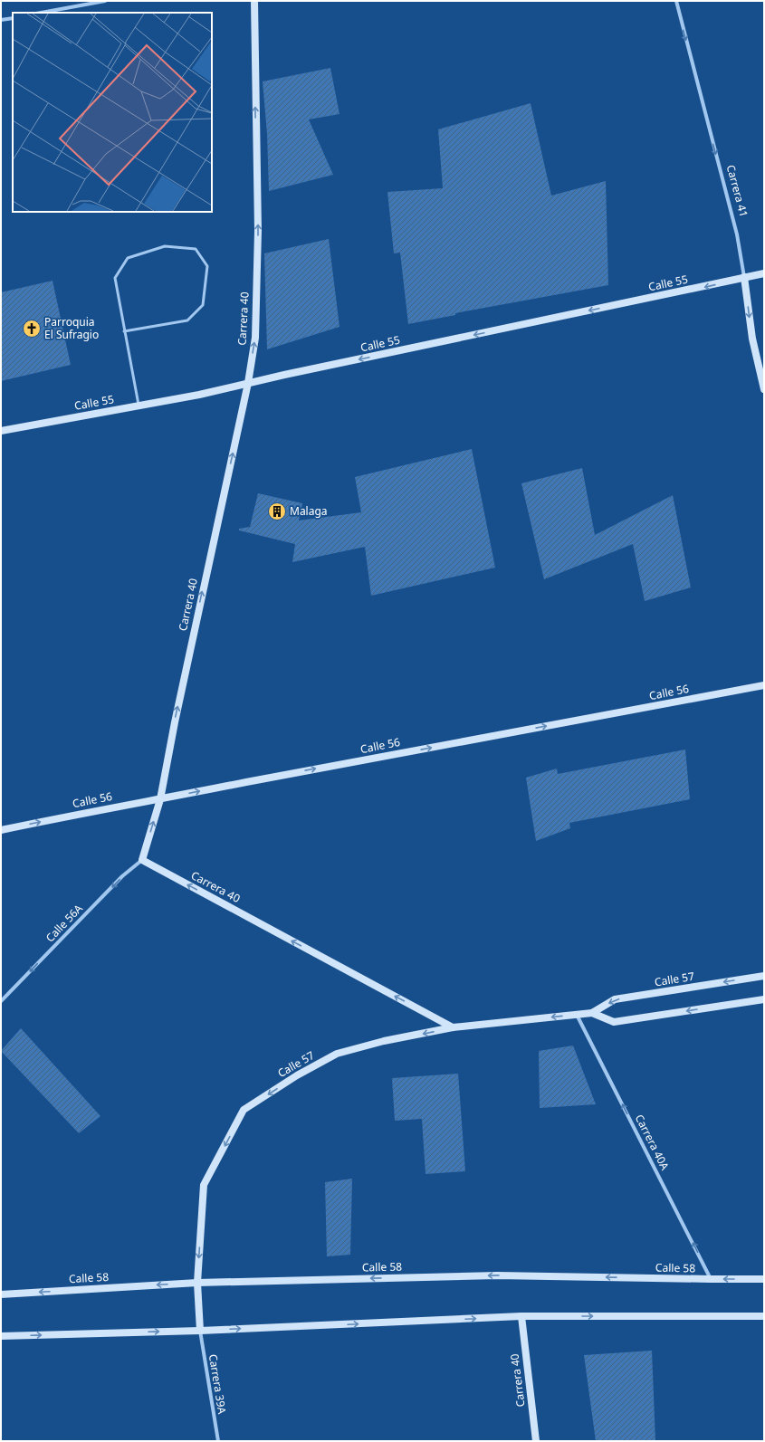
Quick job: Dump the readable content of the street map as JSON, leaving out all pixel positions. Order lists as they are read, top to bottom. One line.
{"streets":{"street":["Carrera 41","Calle 55","Carrera 40","Calle 56","Calle 56A","Calle 57","Carrera 40A","Calle 58","Carrera 39A"]},"crossings":[["Carrera 41","Calle 55"],["Calle 55","Carrera 40"],["Carrera 40","Calle 56"],["Carrera 40","Calle 56A"],["Carrera 40","Calle 57"],["Calle 57","Carrera 40A"],["Calle 57","Calle 58"],["Calle 57","Carrera 39A"],["Carrera 40A","Calle 58"]],"one_way":["Carrera 41","Calle 55","Carrera 40","Calle 56","Calle 56A","Calle 57","Carrera 40A"],"places":{"church":["Parroquia El Sufragio"],"building":["Malaga"]}}
